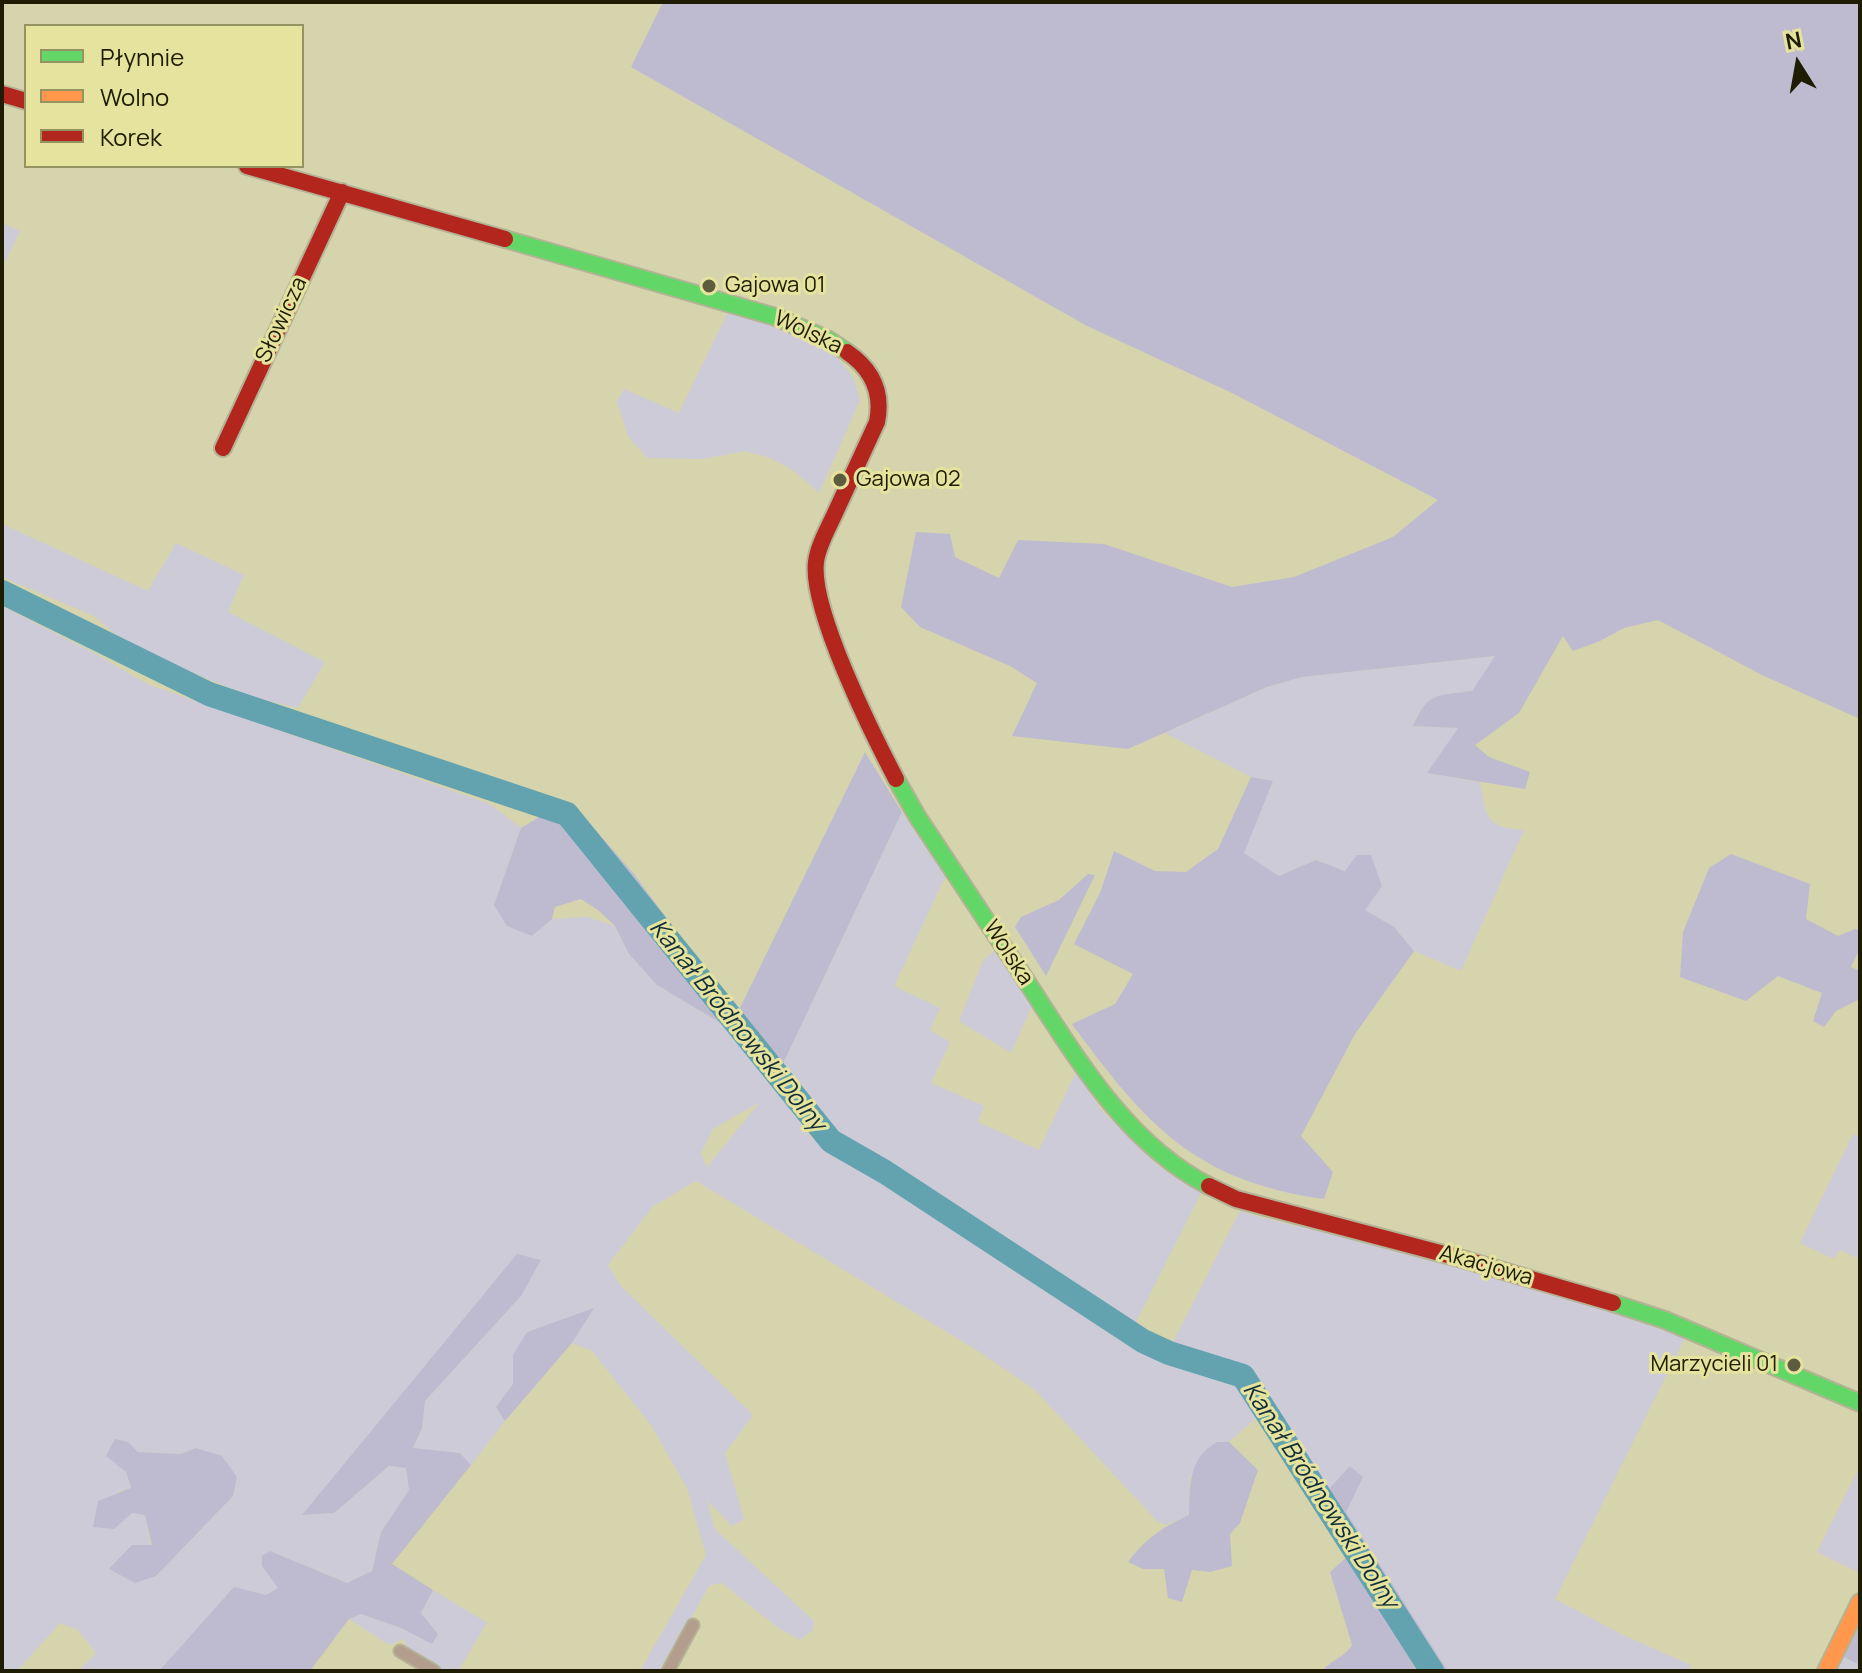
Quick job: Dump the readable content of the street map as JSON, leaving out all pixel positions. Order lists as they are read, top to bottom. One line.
{"streets":{"street":["Słowicza","Wolska","Akacjowa"]},"crossings":[["Słowicza","Wolska"],["Wolska","Akacjowa"]],"water":["Kanał Bródnowski Dolny"],"places":["Gajowa 01","Gajowa 02","Marzycieli 01"],"legend":["Płynnie","Wolno","Korek"],"north":"top"}
